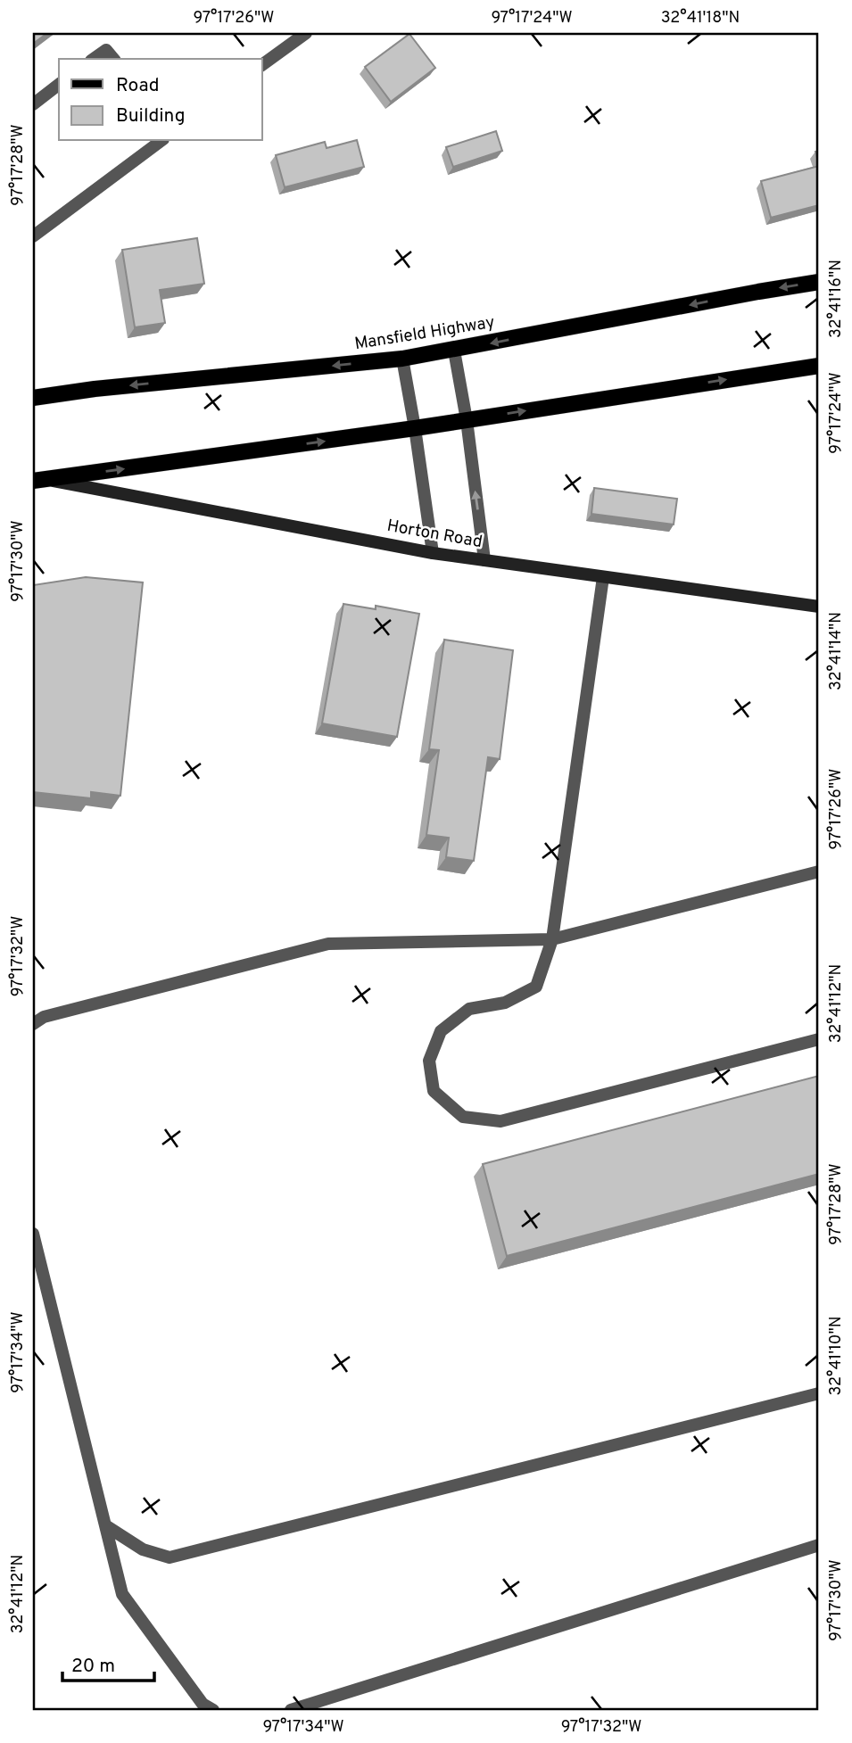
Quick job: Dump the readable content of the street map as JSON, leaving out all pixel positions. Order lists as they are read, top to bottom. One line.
{"streets":{"main road":["Mansfield Highway"],"street":["Horton Road"]},"legend":["Road","Building"],"scale_bar":"20 m","coordinates":["97°17'26\"W","97°17'24\"W","32°41'18\"N","97°17'28\"W","32°41'16\"N","97°17'30\"W","32°41'14\"N","97°17'32\"W","32°41'12\"N","97°17'34\"W","32°41'10\"N"]}
